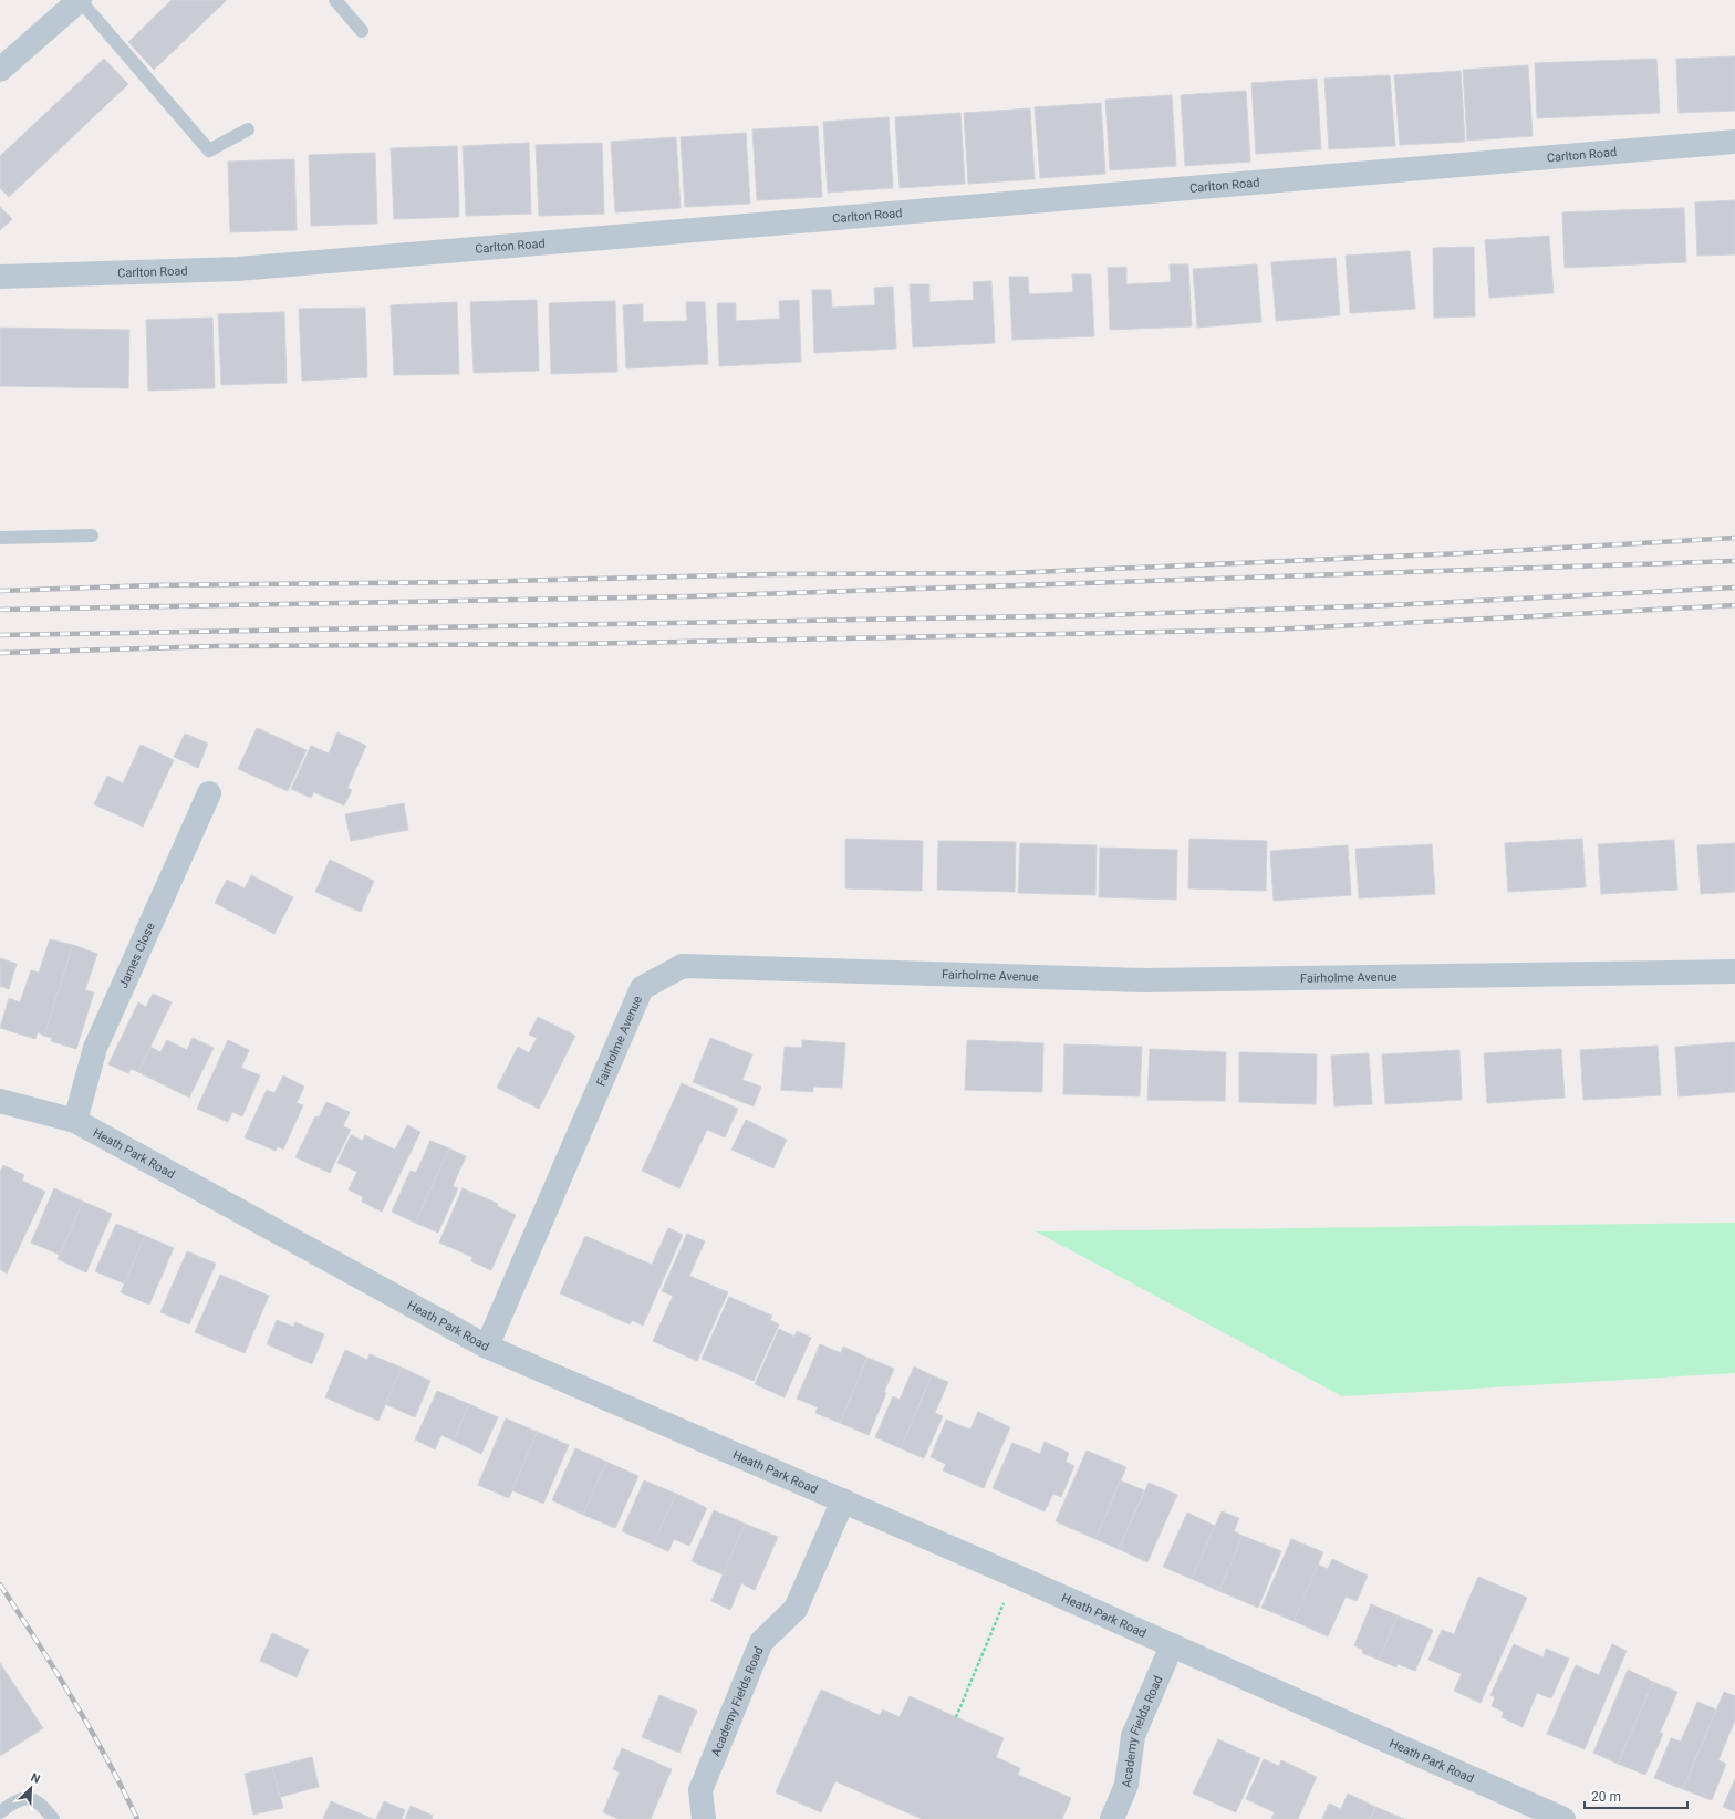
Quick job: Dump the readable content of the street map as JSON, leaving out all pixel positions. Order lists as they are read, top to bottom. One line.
{"streets":{"street":["Carlton Road","James Close","Fairholme Avenue","Heath Park Road","Academy Fields Road"]},"crossings":[["James Close","Heath Park Road"],["Fairholme Avenue","Heath Park Road"],["Heath Park Road","Academy Fields Road"]],"scale_bar":"20 m","north":"top right"}
